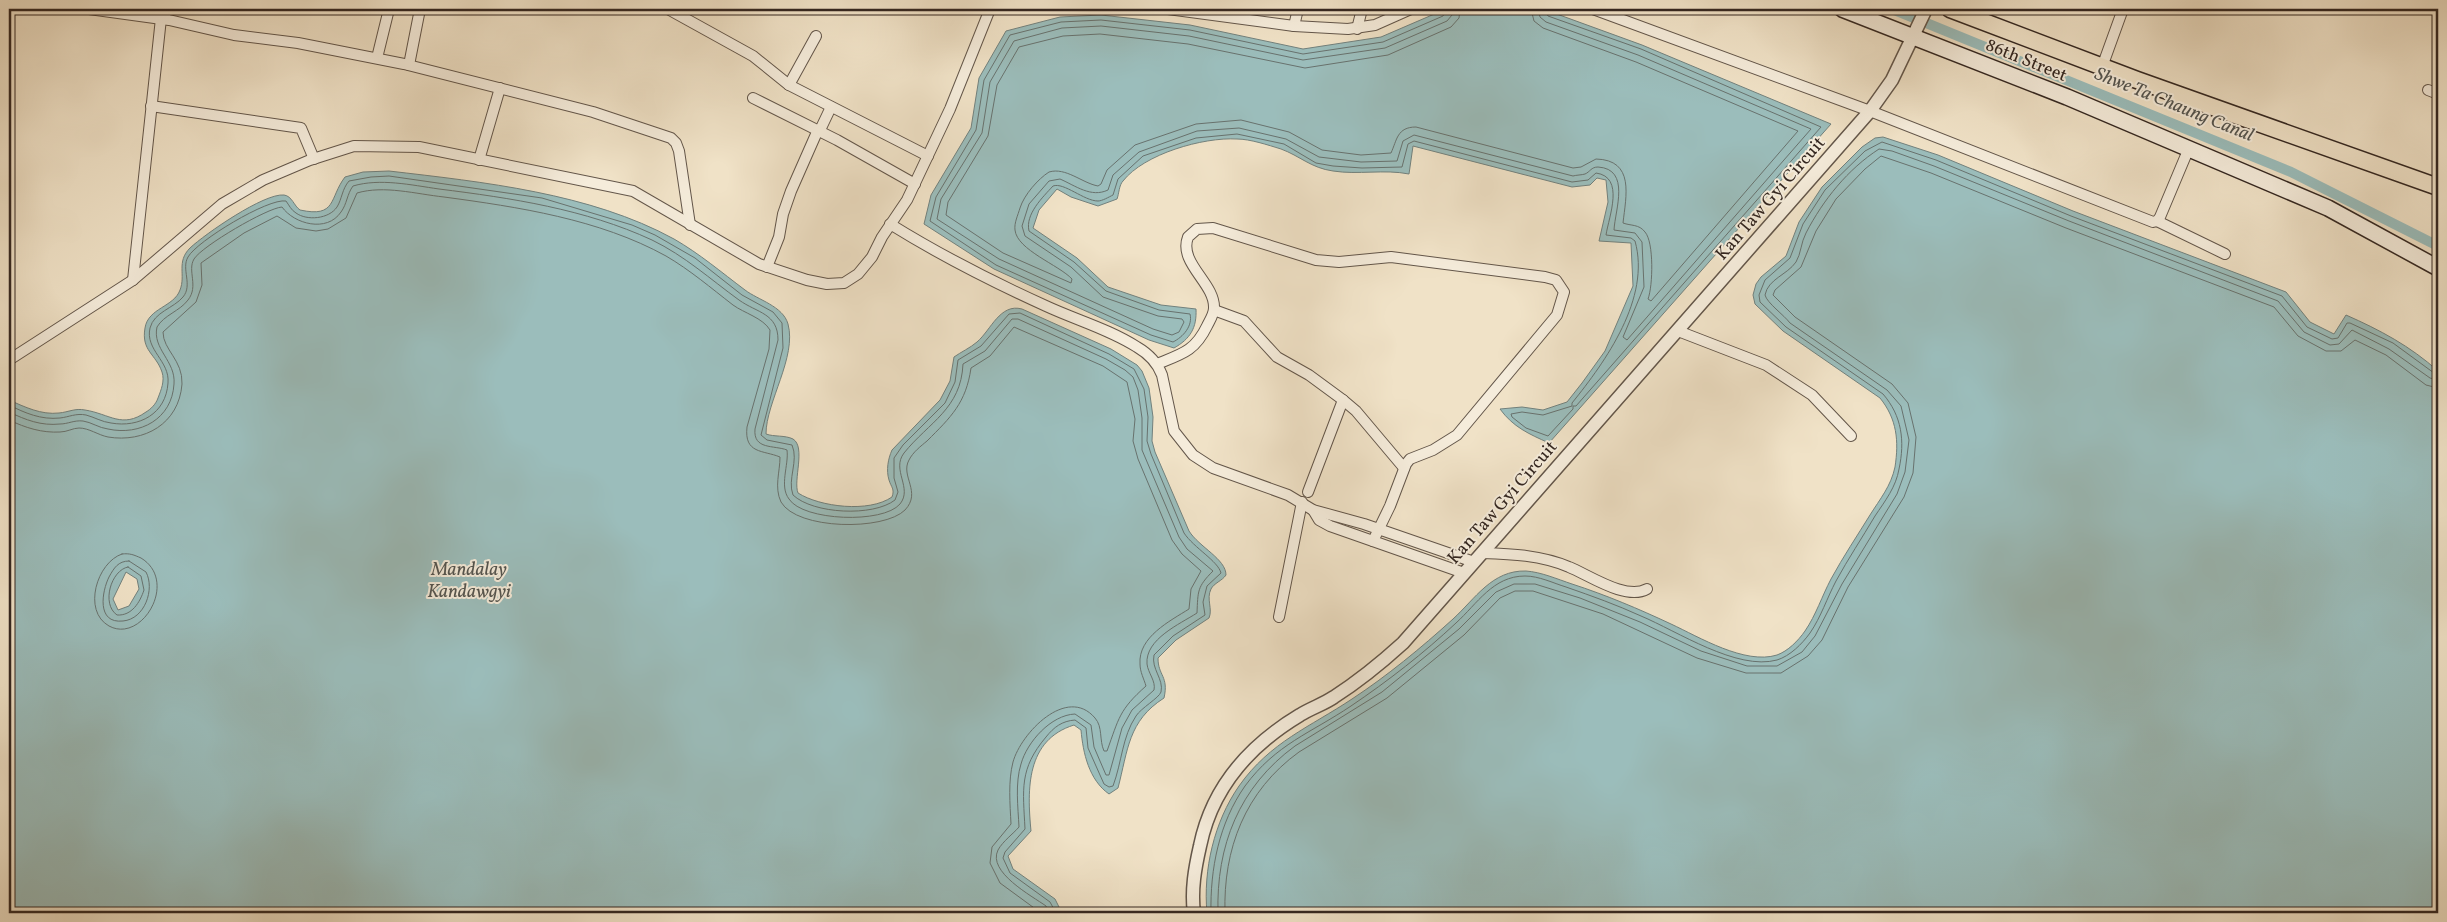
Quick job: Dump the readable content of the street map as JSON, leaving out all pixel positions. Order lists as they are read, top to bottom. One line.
{"streets":{"main road":["86th Street"],"street":["Kan Taw Gyi Circuit"]},"crossings":[["86th Street","Kan Taw Gyi Circuit"]],"water":["Shwe Ta Chaung Canal","Mandalay Kandawgyi"]}
